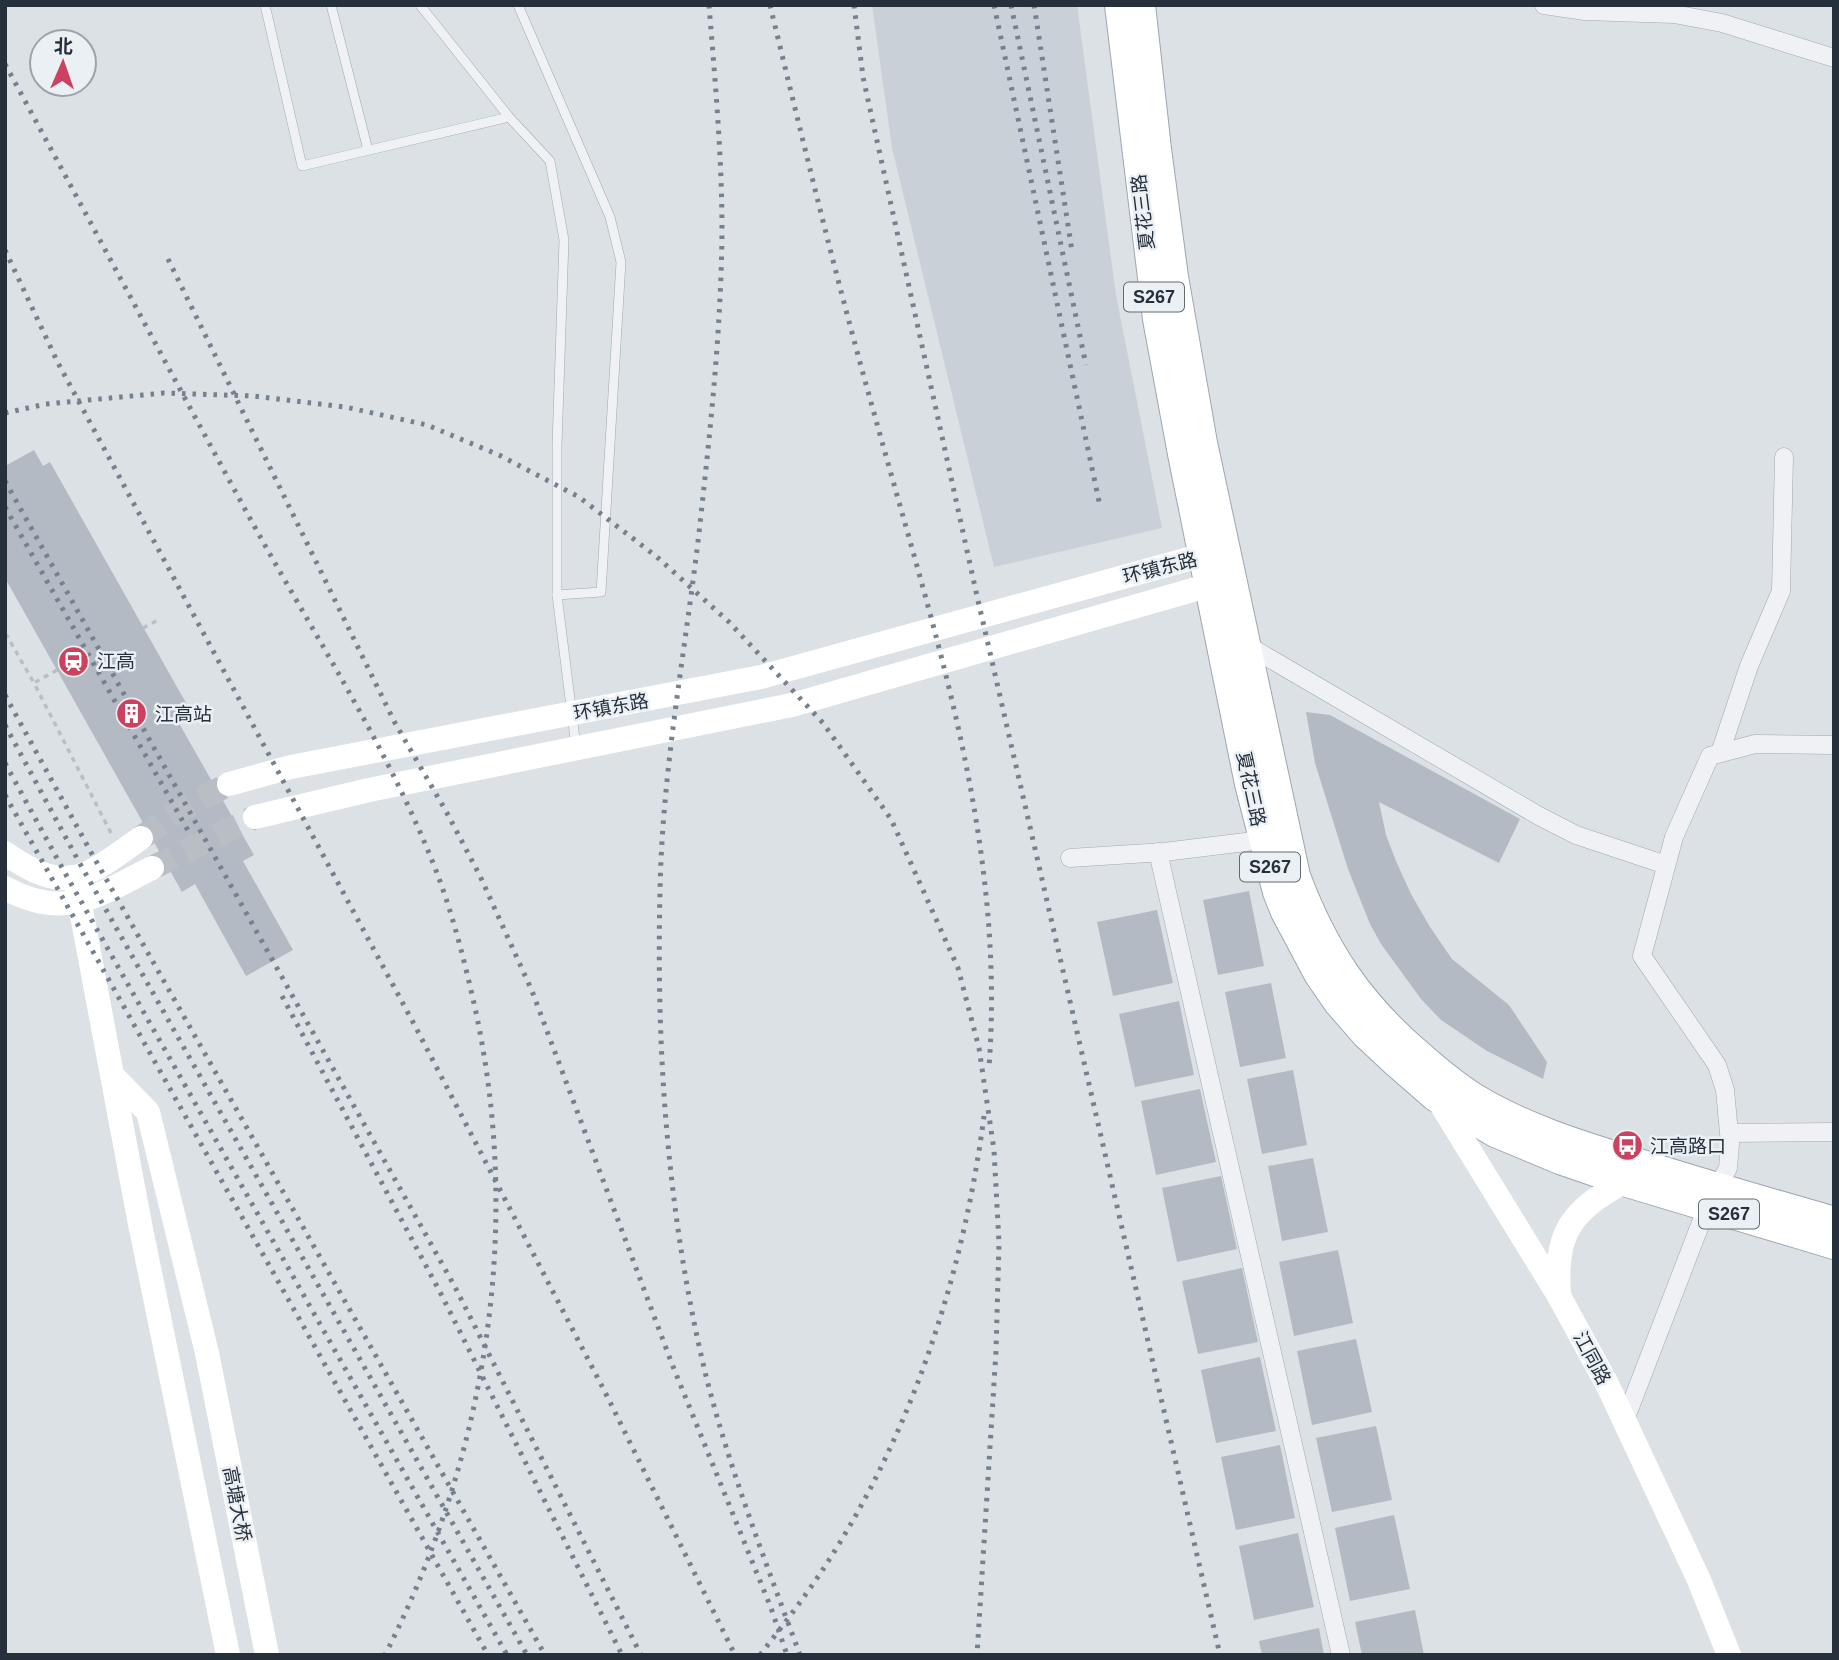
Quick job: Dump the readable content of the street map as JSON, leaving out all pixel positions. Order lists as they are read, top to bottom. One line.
{"streets":{"main road":["夏花三路","S267"],"street":["环镇东路","江同路","高塘大桥"]},"crossings":[["夏花三路","环镇东路"],["夏花三路","江同路"]],"places":{"station":["江高"],"building":["江高站"],"bus stop":["江高路口"]},"north":"top"}
